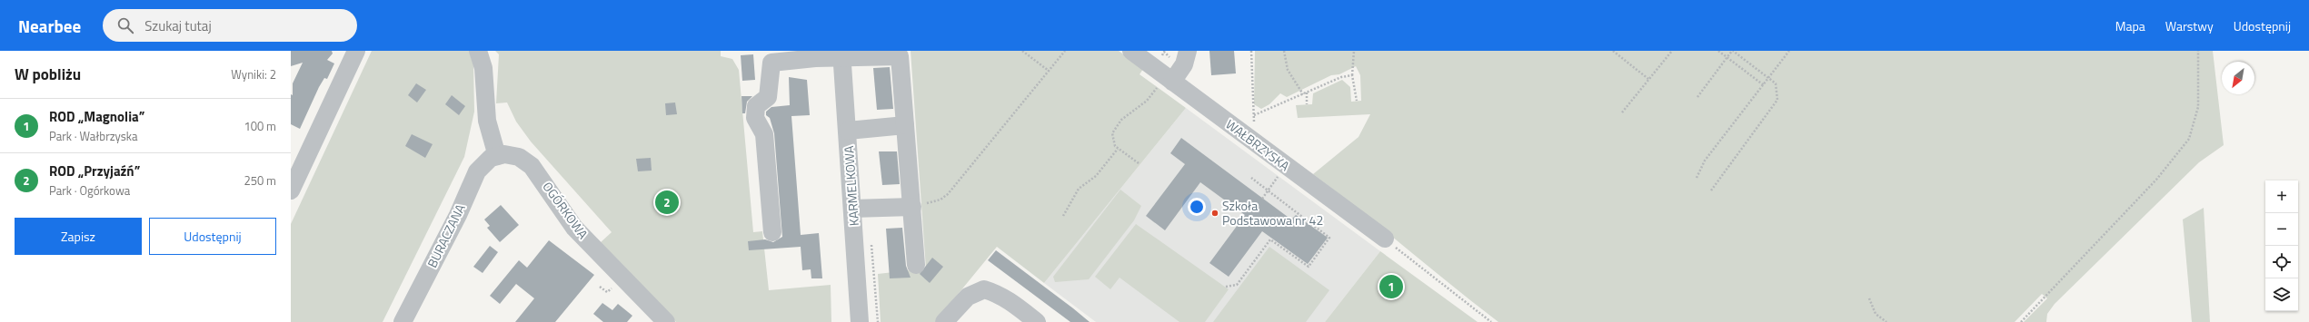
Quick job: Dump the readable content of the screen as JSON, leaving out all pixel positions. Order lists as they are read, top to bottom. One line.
{"streets":{"street":["WAŁBRZYSKA","KARMELKOWA","OGÓRKOWA","BURACZANA"]},"crossings":[["OGÓRKOWA","BURACZANA"]],"places":["Szkoła Podstawowa nr 42"],"north":"bottom left","page":{"header":"Nearbee","search":"Szukaj tutaj","nav":["Mapa","Warstwy","Udostępnij"],"heading":["W pobliżu","Wyniki: 2"],"list":[{"mark":"1","name":"ROD „Magnolia”","note":"Park · Wałbrzyska","value":"100 m"},{"mark":"2","name":"ROD „Przyjaźń”","note":"Park · Ogórkowa","value":"250 m"}],"map_buttons":["+","−"],"pins":["2","1"],"buttons":["Zapisz","Udostępnij"]}}
